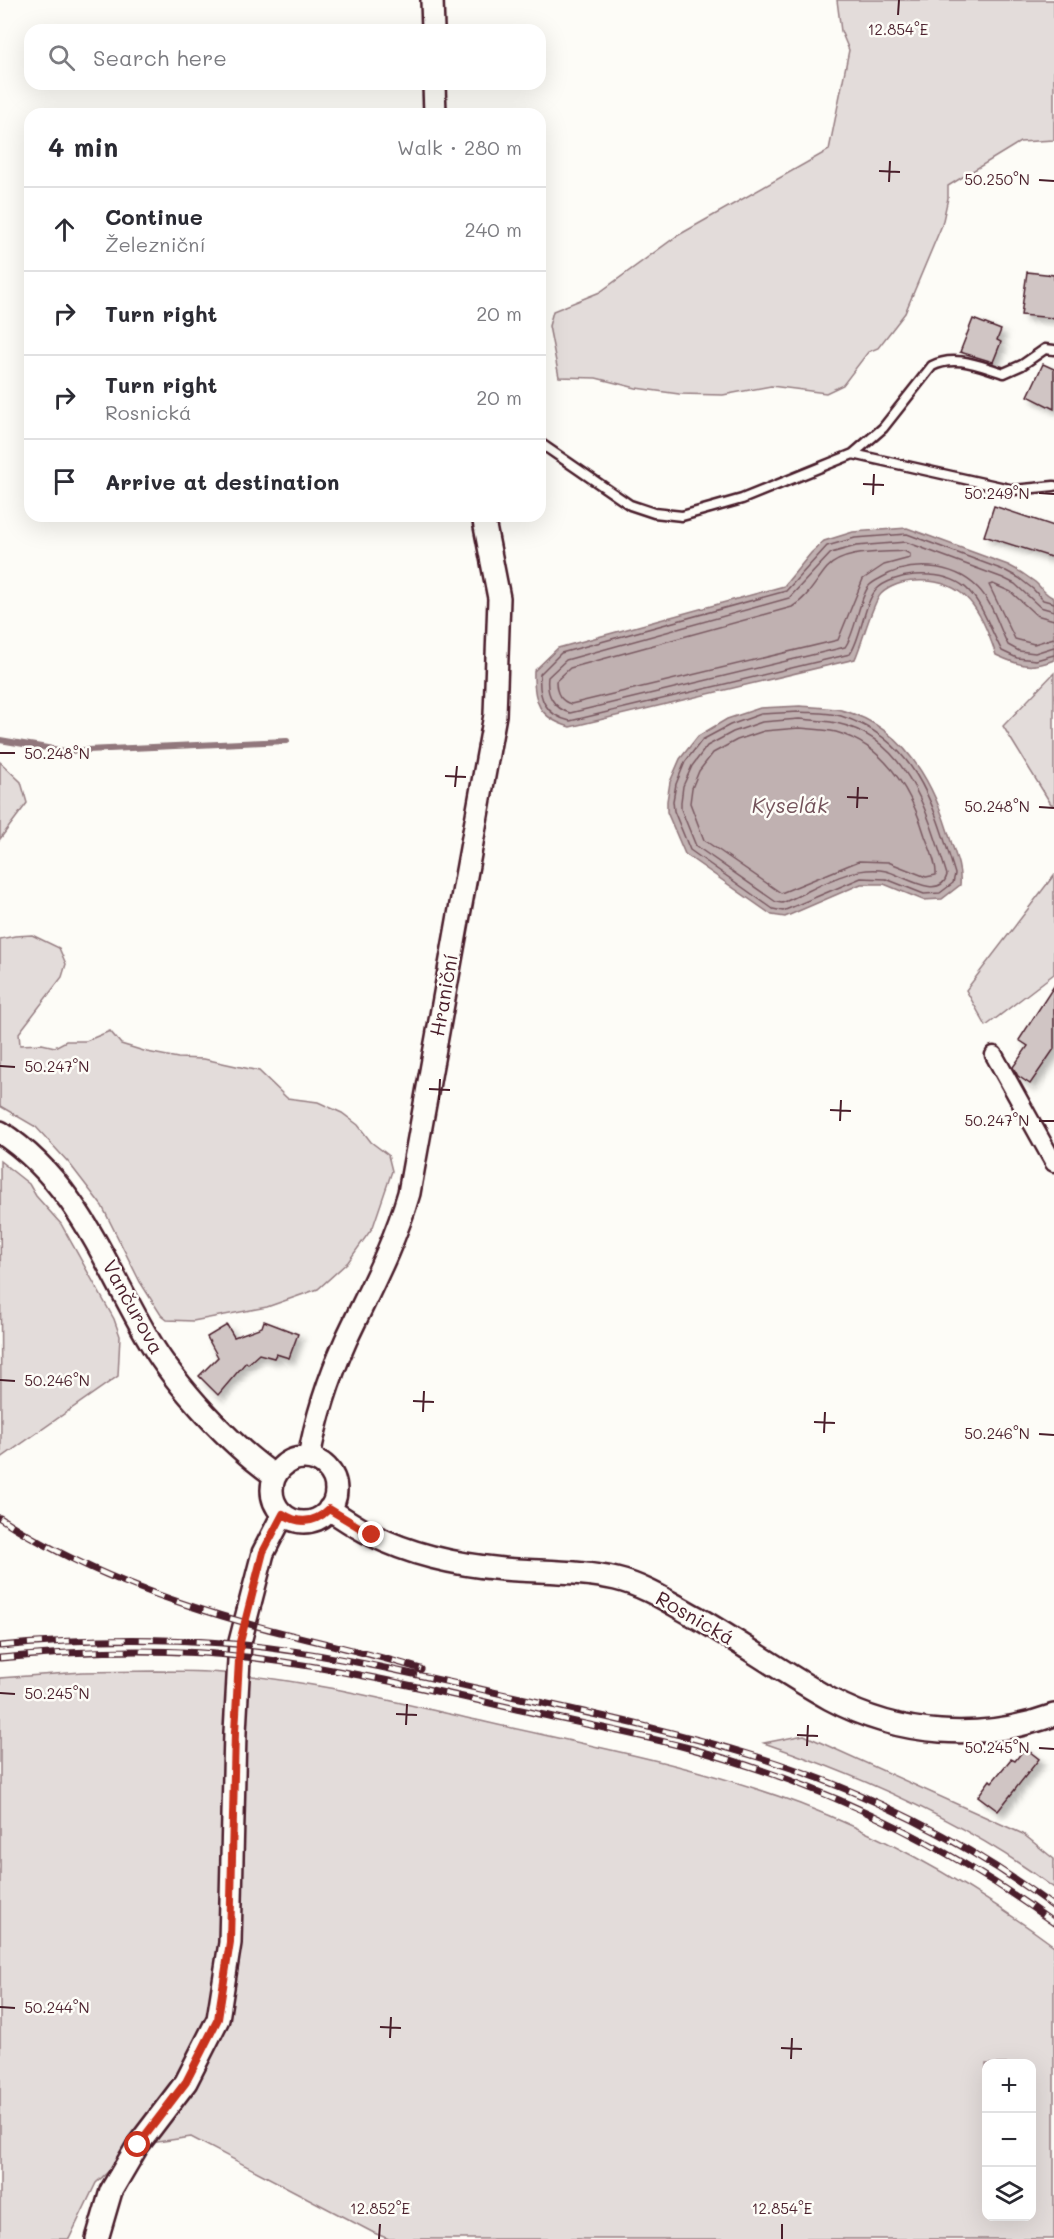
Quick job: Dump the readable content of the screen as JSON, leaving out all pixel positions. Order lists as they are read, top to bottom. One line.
{"streets":{"street":["Hraniční","Vančurova","Rosnická"]},"crossings":[["Hraniční","Vančurova"],["Hraniční","Rosnická"],["Vančurova","Rosnická"]],"water":["Kyselák"],"page":{"search":"Search here","heading":["4 min","Walk · 280 m"],"list":[["Continue","Železniční","240 m"],["Turn right","20 m"],["Turn right","Rosnická","20 m"],"Arrive at destination"],"map_buttons":["+","−"]},"coordinates":["12.854°E","50.250°N","50.249°N","50.248°N","50.247°N","50.246°N","50.245°N","50.244°N","12.852°E"]}
